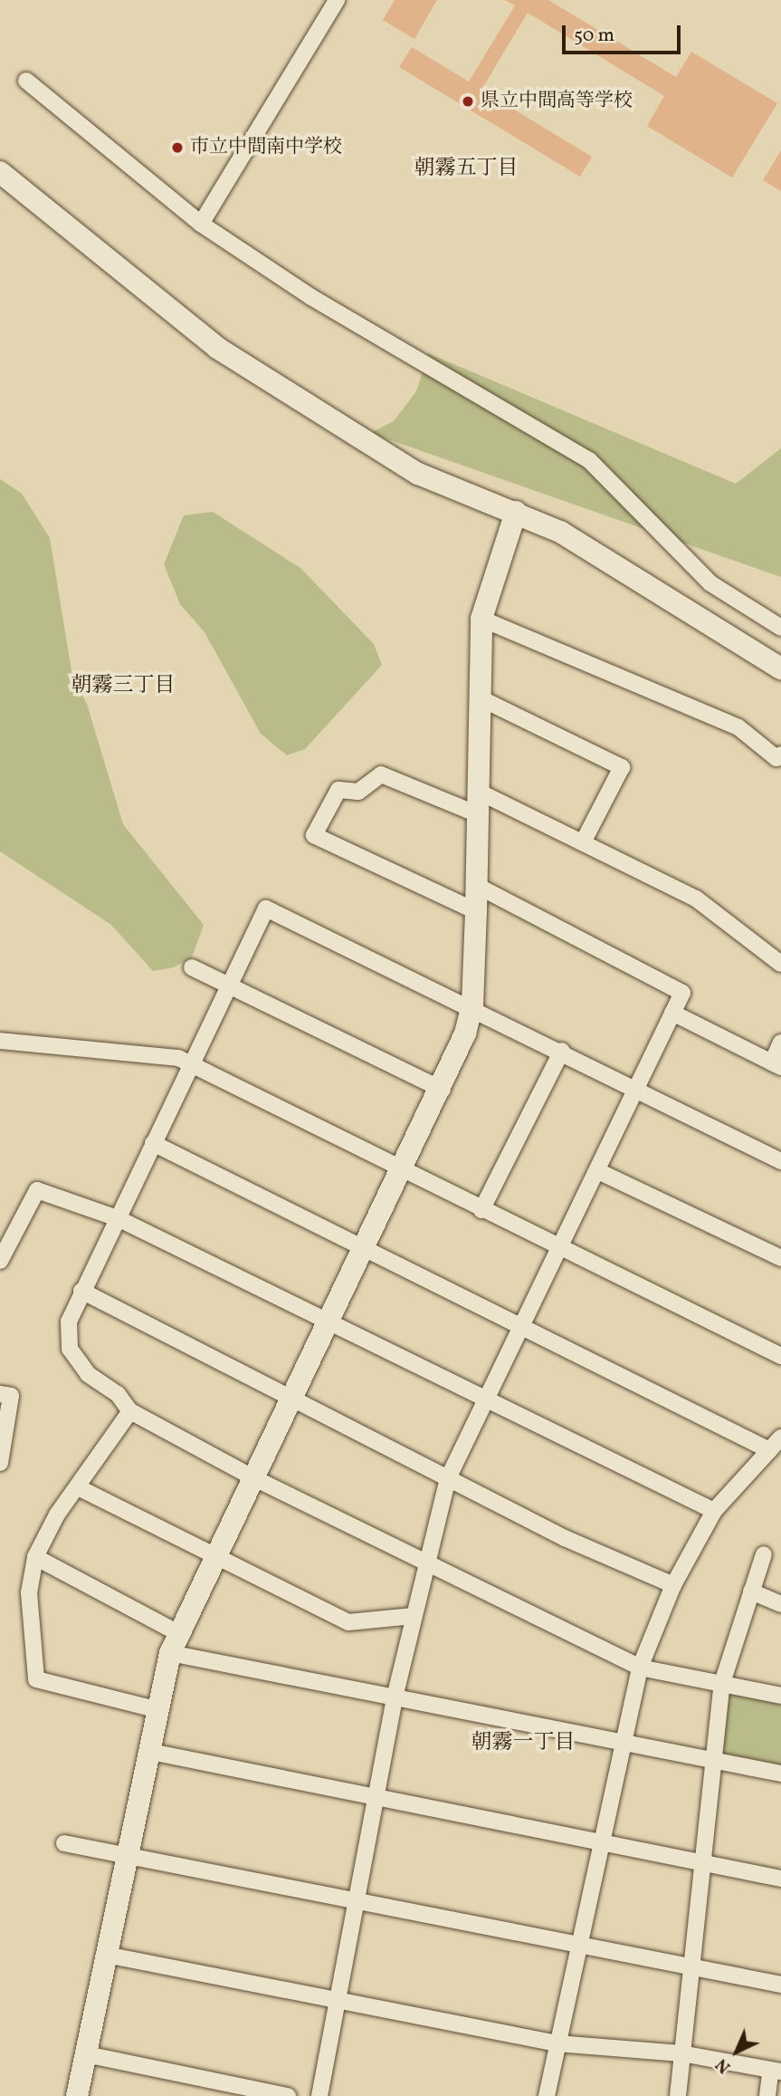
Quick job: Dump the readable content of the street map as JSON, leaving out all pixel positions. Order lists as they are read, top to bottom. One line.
{"districts":["朝霧五丁目","朝霧三丁目","朝霧一丁目"],"places":["県立中間高等学校","市立中間南中学校"],"scale_bar":"50 m","north":"bottom left"}
